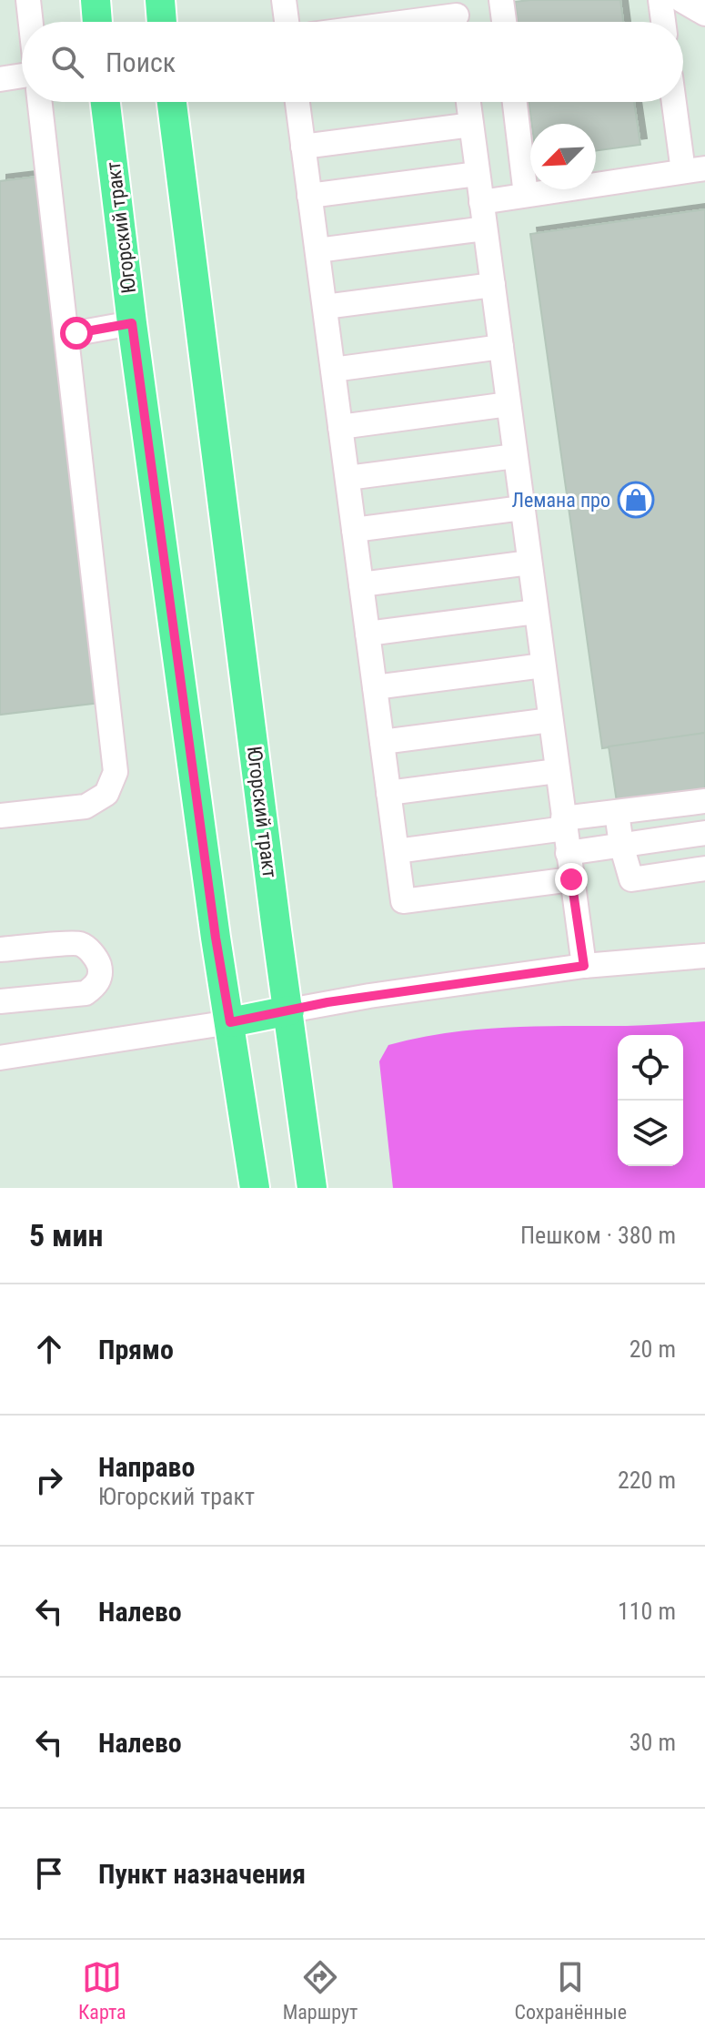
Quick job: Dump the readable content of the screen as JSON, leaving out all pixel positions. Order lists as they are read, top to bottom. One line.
{"streets":{"main road":["Югорский тракт"]},"places":{"shop":["Лемана про"]},"north":"bottom left","page":{"search":"Поиск","heading":["5 мин","Пешком · 380 m"],"list":[["Прямо","20 m"],["Направо","Югорский тракт","220 m"],["Налево","110 m"],["Налево","30 m"],"Пункт назначения"],"nav":["Карта","Маршрут","Сохранённые"]}}
